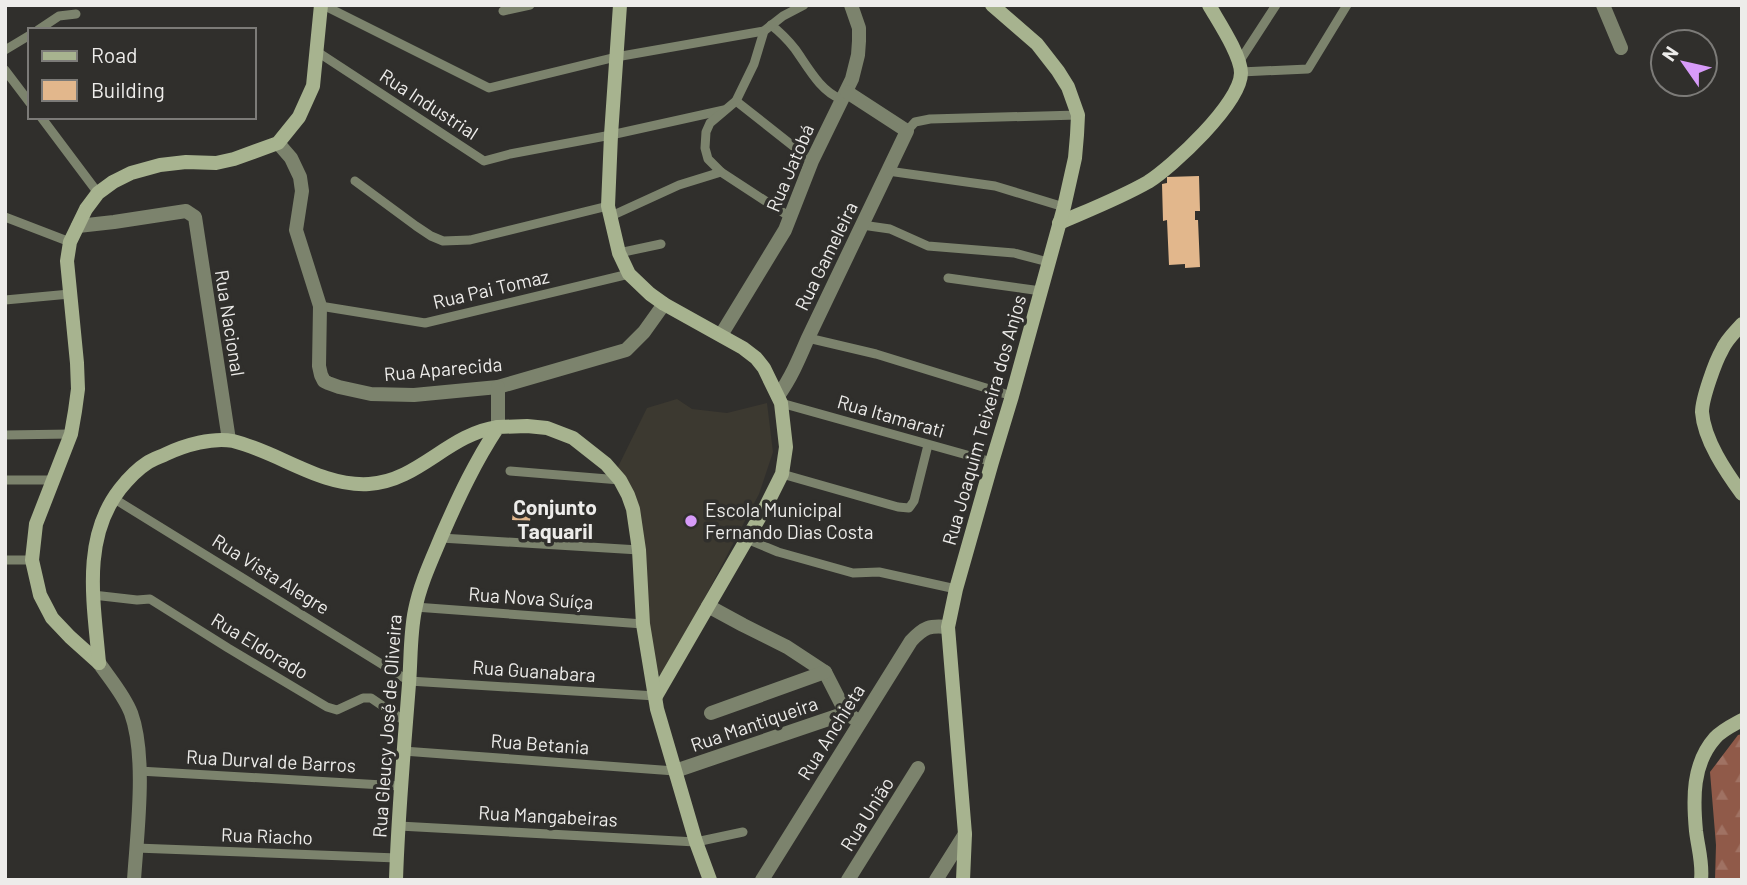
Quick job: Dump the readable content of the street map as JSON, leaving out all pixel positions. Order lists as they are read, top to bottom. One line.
{"streets":{"street":["Rua Jatobá","Rua Gameleira","Rua Nacional","Rua Aparecida","Rua Joaquim Teixeira dos Anjos","Rua Mantiqueira","Rua Gleucy José de Oliveira","Rua Anchieta","Rua União"],"lane":["Rua Industrial","Rua Pai Tomaz","Rua Itamarati","Rua Vista Alegre","Rua Nova Suíça","Rua Eldorado","Rua Guanabara","Rua Betania","Rua Durval de Barros","Rua Mangabeiras","Rua Riacho"]},"crossings":[["Rua Gameleira","Rua Itamarati"],["Rua Pai Tomaz","Rua Aparecida"],["Rua Itamarati","Rua Joaquim Teixeira dos Anjos"],["Rua Joaquim Teixeira dos Anjos","Rua Anchieta"],["Rua Vista Alegre","Rua Guanabara"],["Rua Vista Alegre","Rua Gleucy José de Oliveira"],["Rua Nova Suíça","Rua Gleucy José de Oliveira"],["Rua Eldorado","Rua Gleucy José de Oliveira"],["Rua Guanabara","Rua Gleucy José de Oliveira"],["Rua Mantiqueira","Rua Betania"],["Rua Gleucy José de Oliveira","Rua Betania"],["Rua Gleucy José de Oliveira","Rua Durval de Barros"],["Rua Gleucy José de Oliveira","Rua Mangabeiras"],["Rua Gleucy José de Oliveira","Rua Riacho"]],"districts":["Conjunto Taquaril"],"places":["Escola Municipal Fernando Dias Costa"],"legend":["Road","Building"],"north":"top left"}
